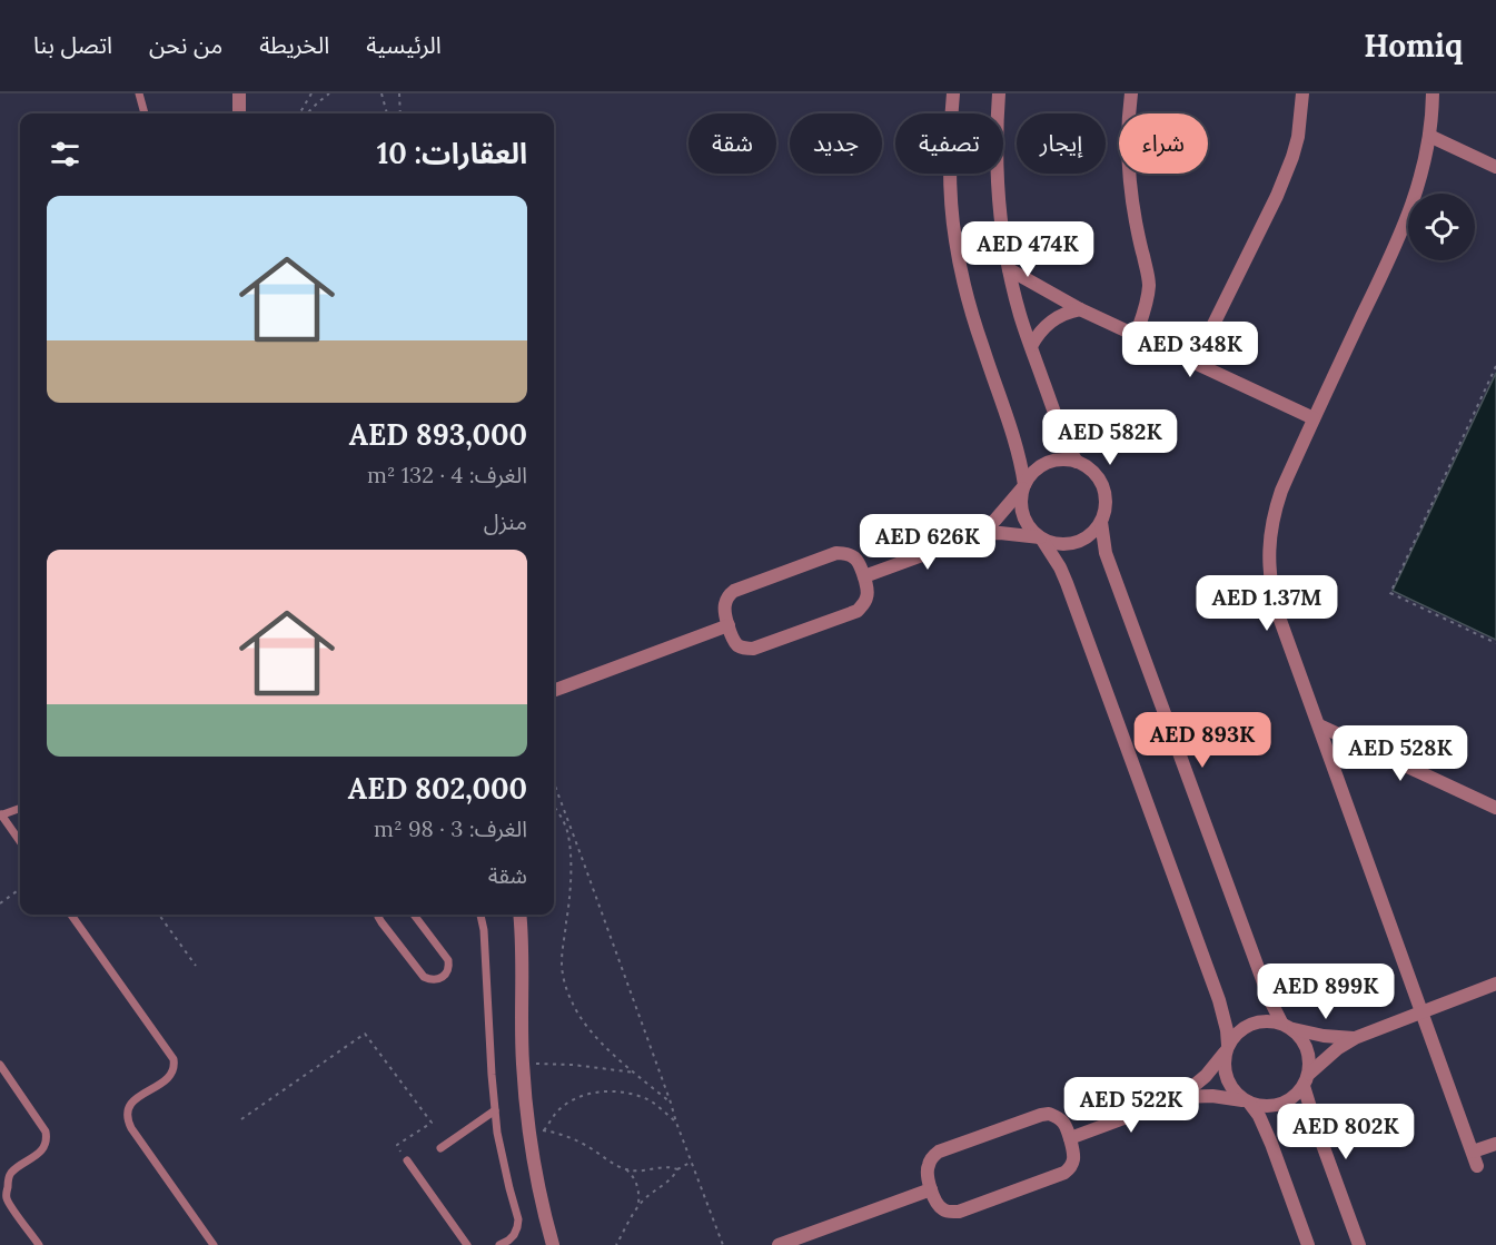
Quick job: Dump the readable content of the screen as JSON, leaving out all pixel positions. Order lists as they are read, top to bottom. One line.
{"page":{"header":"Homiq","nav":["الرئيسية","الخريطة","من نحن","اتصل بنا"],"chip":["شراء","إيجار","تصفية","جديد","شقة"],"heading":"العقارات: 10","list":[{"name":"AED 893,000","note":"الغرف: 4 · 132 m² · منزل"},{"name":"AED 802,000","note":"الغرف: 3 · 98 m² · شقة"}],"price":["AED 474K","AED 348K","AED 582K","AED 626K","AED 1.37M","AED 893K","AED 528K","AED 899K","AED 522K","AED 802K"]}}
